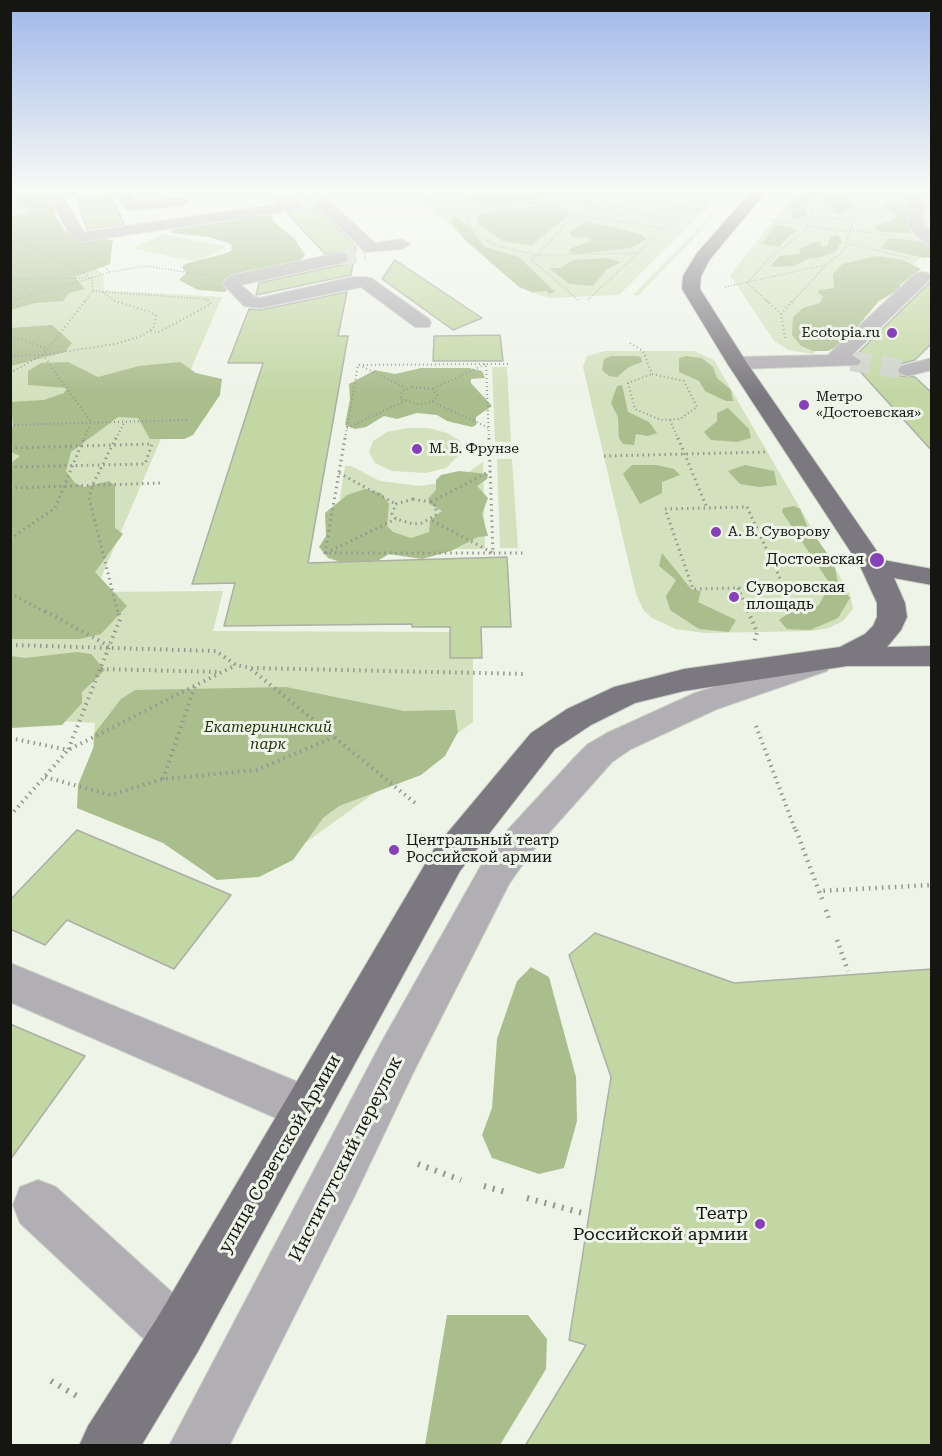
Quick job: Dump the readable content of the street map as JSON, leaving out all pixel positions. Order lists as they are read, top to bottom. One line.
{"streets":{"main road":["улица Советской Армии"],"street":["Институтский переулок"]},"crossings":[["улица Советской Армии","Институтский переулок"]],"parks":["Екатерининский парк"],"places":["Ecotopia.ru","Метро «Достоевская»","М. В. Фрунзе","А. В. Суворову","Достоевская","Суворовская площадь","Центральный театр Российской армии","Театр Российской армии"]}
